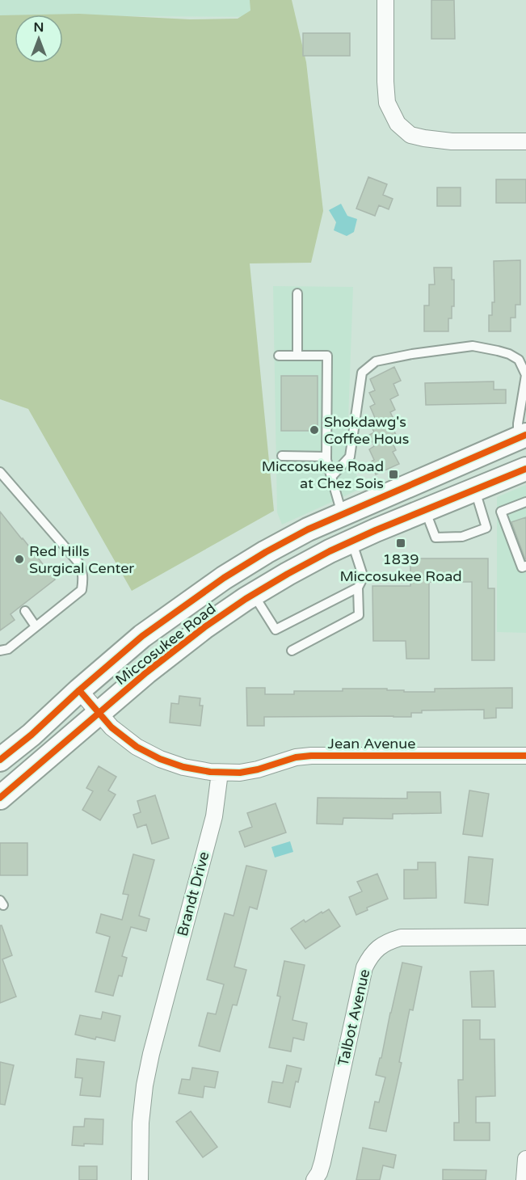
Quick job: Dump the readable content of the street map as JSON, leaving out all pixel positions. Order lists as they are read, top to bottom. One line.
{"streets":{"street":["Miccosukee Road","Jean Avenue","Brandt Drive","Talbot Avenue"]},"crossings":[["Jean Avenue","Brandt Drive"]],"places":{"other":["Shokdawg's Coffee Hous","Red Hills Surgical Center"],"transit":["Miccosukee Road at Chez Sois","1839 Miccosukee Road"]},"north":"top"}
